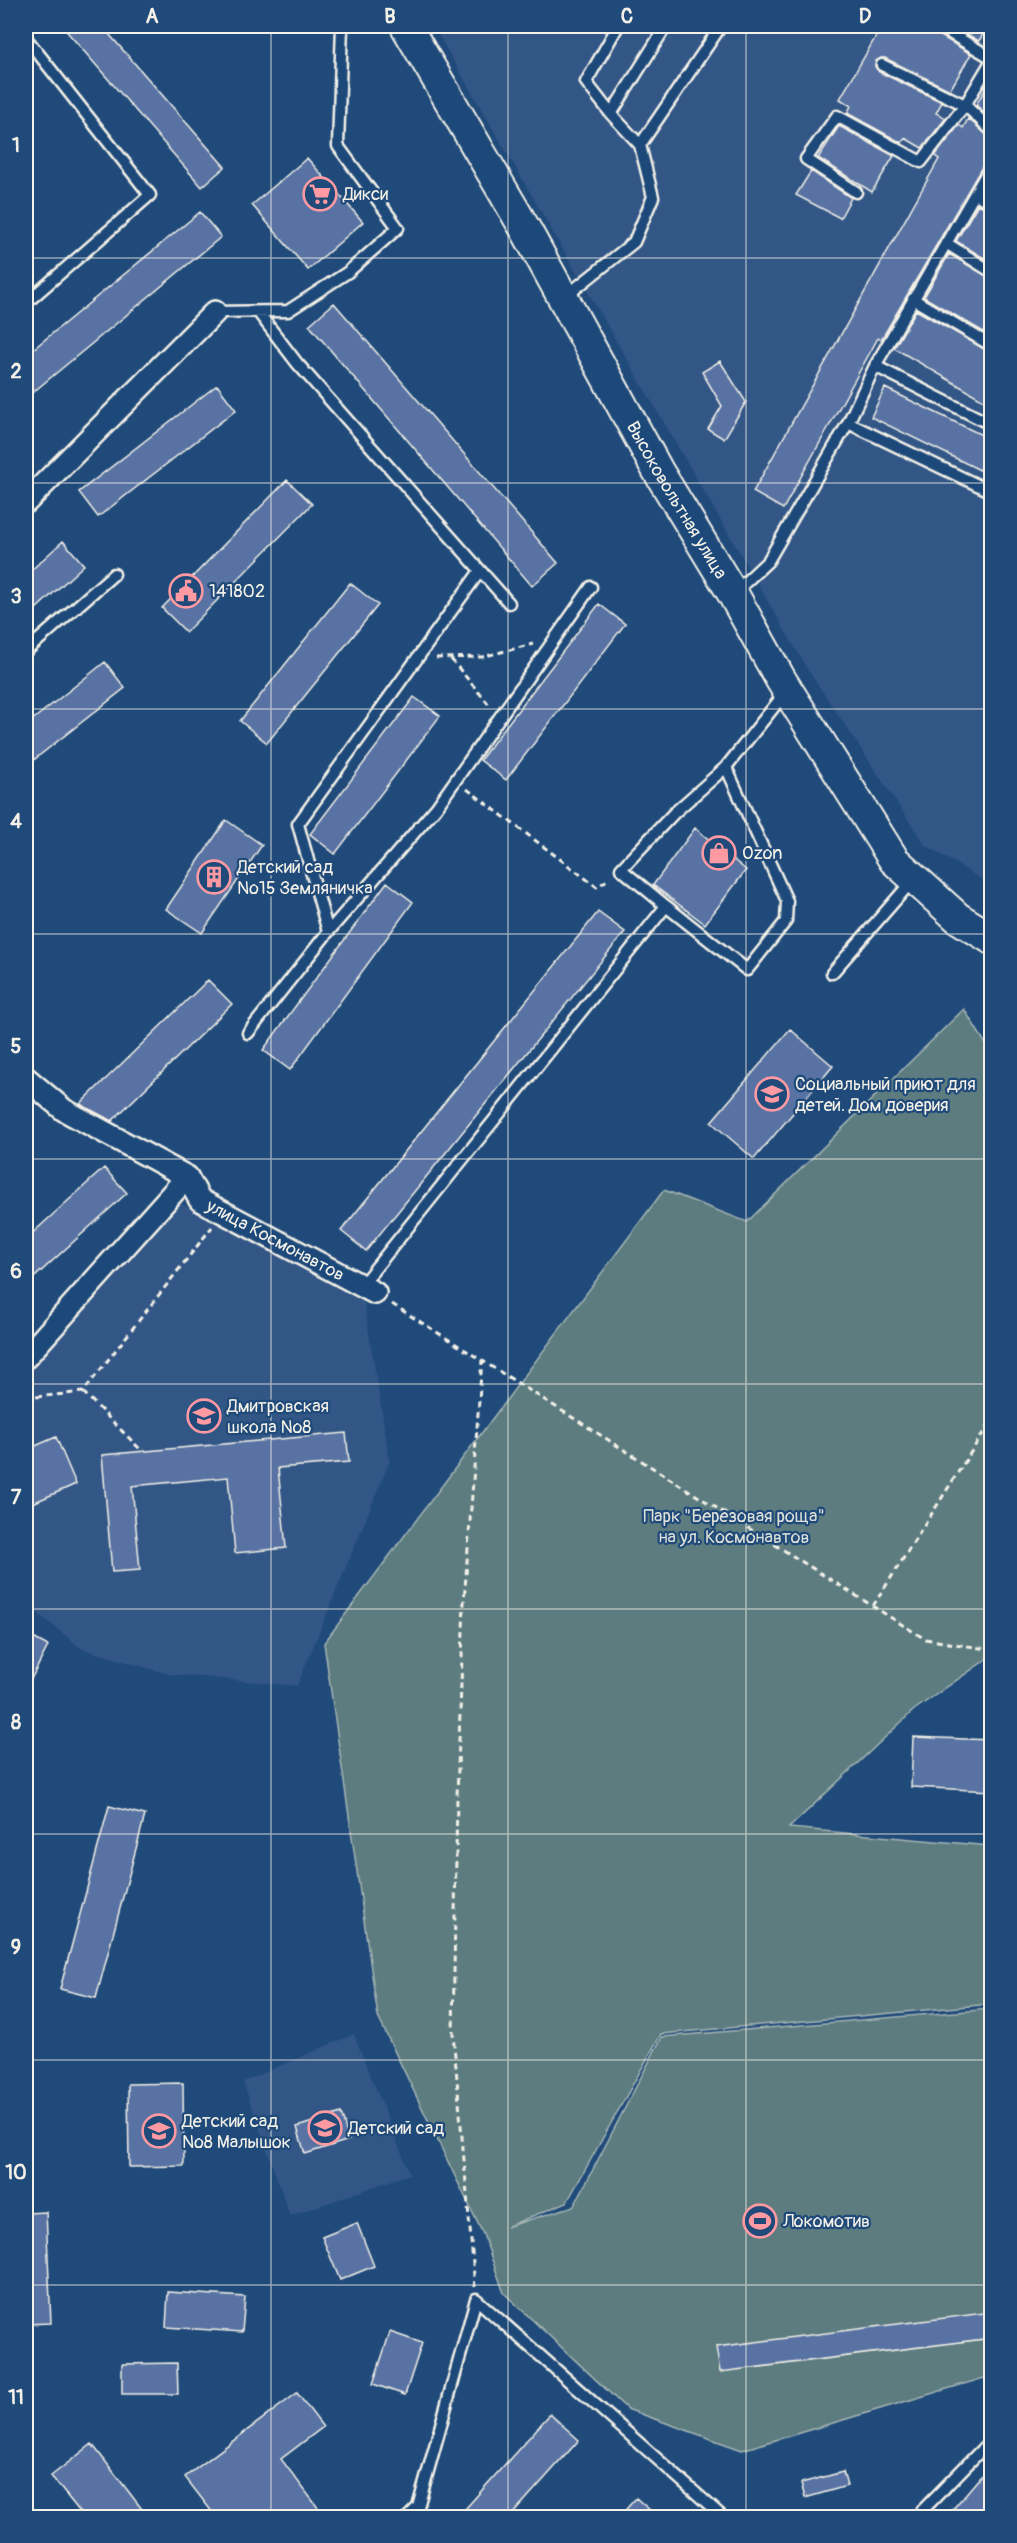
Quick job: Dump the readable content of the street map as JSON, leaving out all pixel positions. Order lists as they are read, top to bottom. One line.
{"streets":{"main road":["Высоковольтная улица"],"street":["улица Космонавтов"]},"parks":["Парк \"Березовая роща\" на ул. Космонавтов"],"places":{"supermarket":["Дикси"],"public building":["141802"],"shop":["Ozon"],"building":["Детский сад №15 Земляничка"],"school or university":["Социальный приют для детей. Дом доверия","Дмитровская школа №8","Детский сад","Детский сад №8 Малышок"],"sports":["Локомотив"]},"grid":{"columns":["A","B","C","D"],"rows":["1","2","3","4","5","6","7","8","9","10","11"]}}
